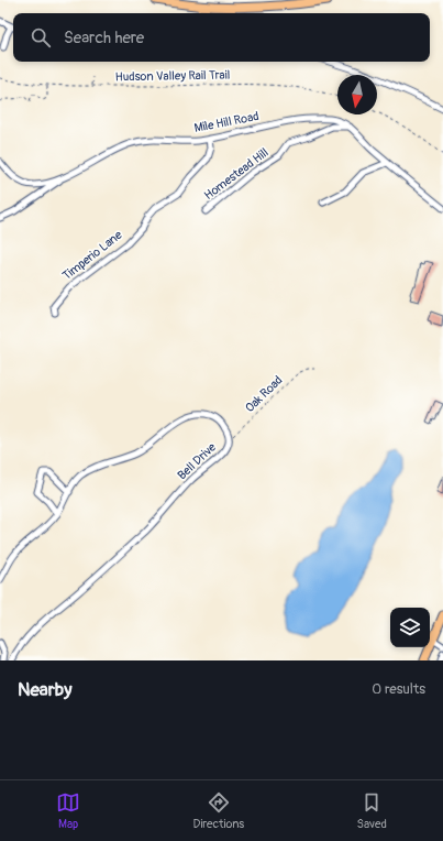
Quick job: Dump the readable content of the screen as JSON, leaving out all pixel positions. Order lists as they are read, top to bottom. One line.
{"streets":{"street":["Mile Hill Road","Homestead Hill","Timperio Lane","Bell Drive"],"path":["Hudson Valley Rail Trail","Oak Road"]},"crossings":[["Mile Hill Road","Homestead Hill"],["Mile Hill Road","Timperio Lane"],["Oak Road","Bell Drive"]],"north":"bottom","page":{"search":"Search here","heading":["Nearby","0 results"],"nav":["Map","Directions","Saved"]}}
